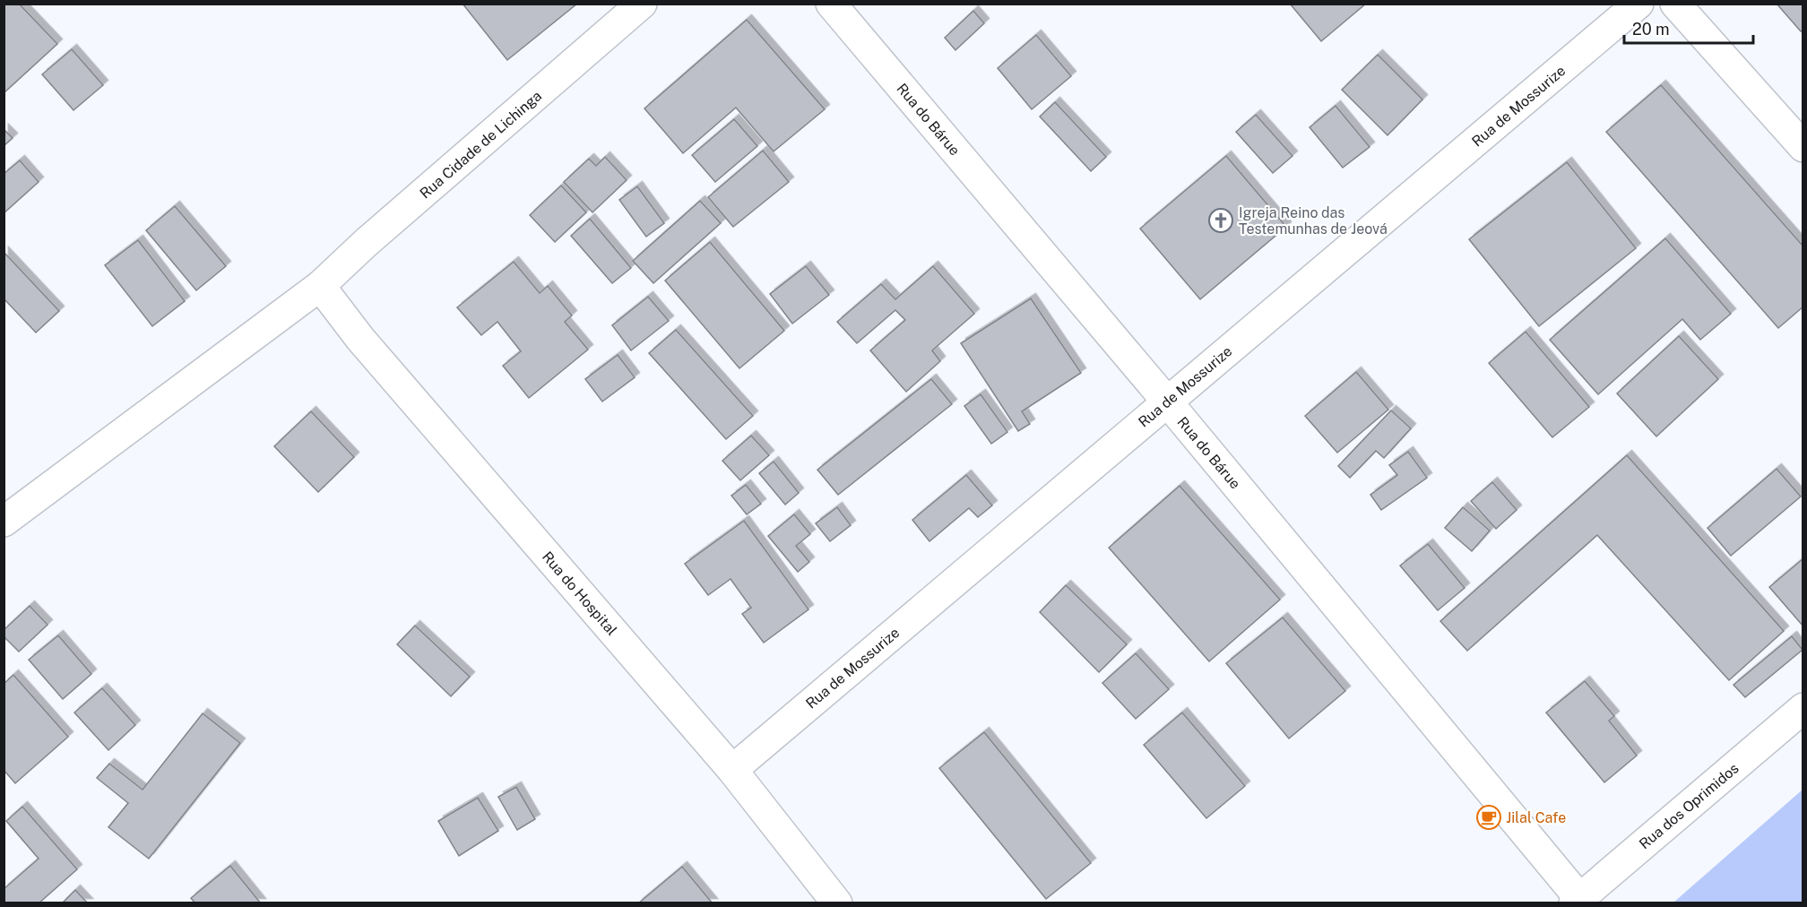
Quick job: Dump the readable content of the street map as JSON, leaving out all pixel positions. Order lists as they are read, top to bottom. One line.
{"streets":{"street":["Rua de Mossurize","Rua do Bárue","Rua Cidade de Lichinga","Rua do Hospital","Rua dos Oprimidos"]},"crossings":[["Rua de Mossurize","Rua do Bárue"],["Rua de Mossurize","Rua do Hospital"],["Rua do Bárue","Rua dos Oprimidos"],["Rua Cidade de Lichinga","Rua do Hospital"]],"places":{"church":["Igreja Reino das Testemunhas de Jeová"],"cafe":["Jilal Cafe"]},"scale_bar":"20 m"}
